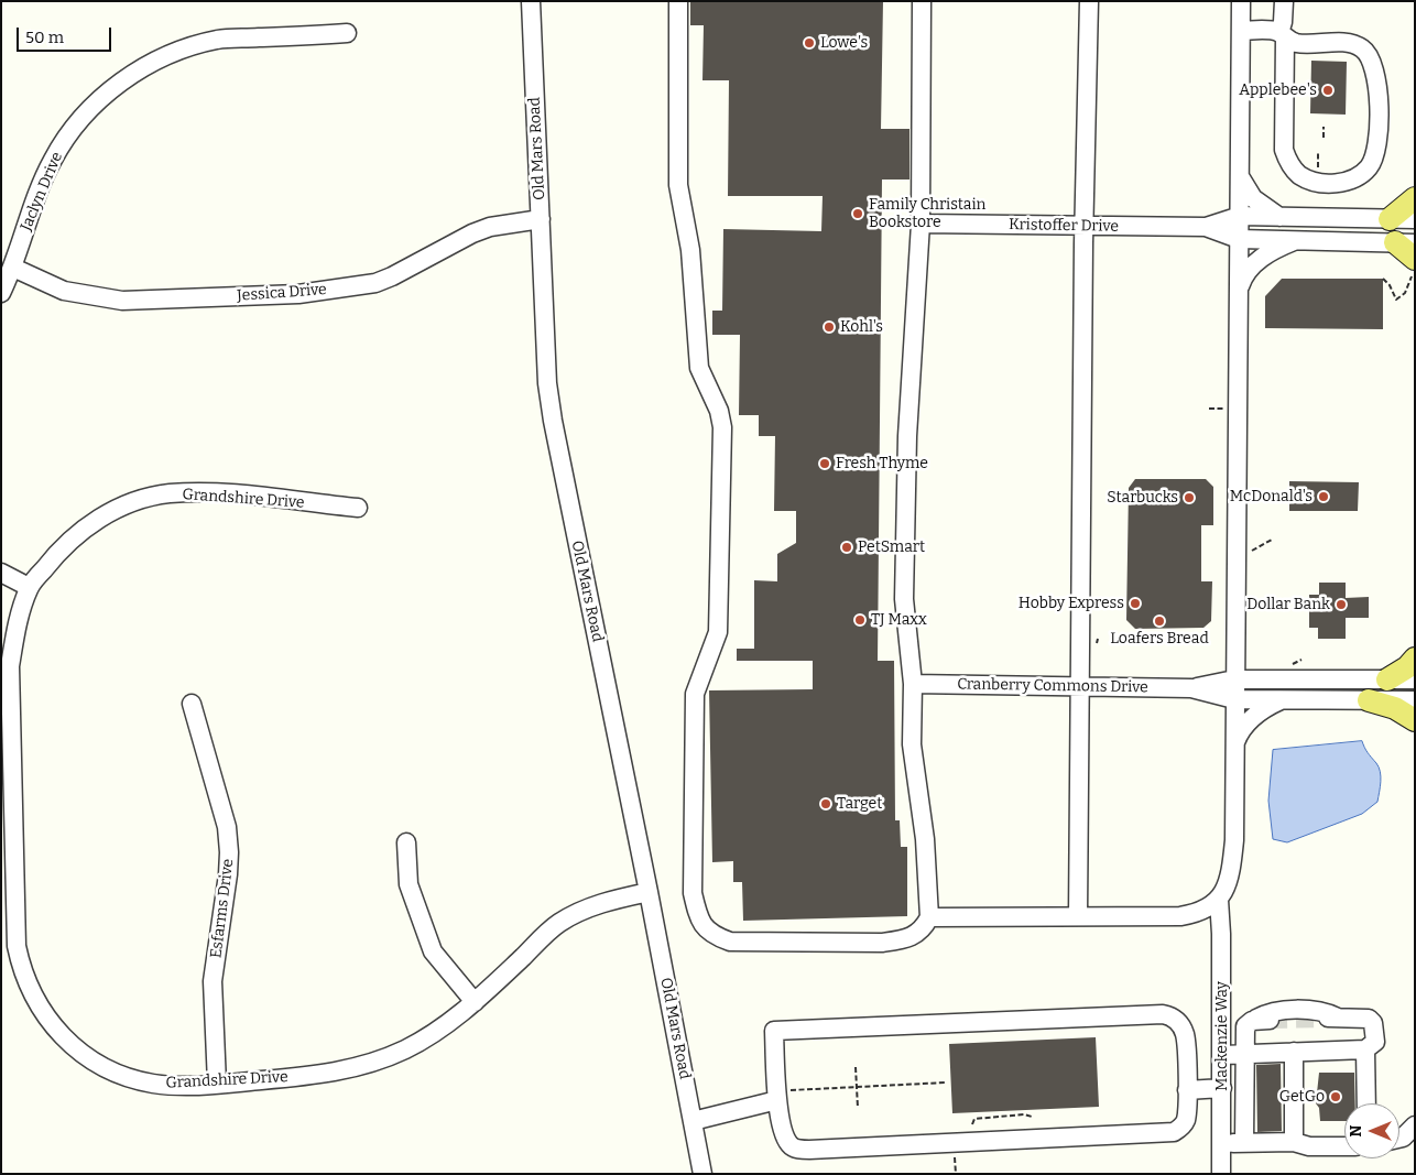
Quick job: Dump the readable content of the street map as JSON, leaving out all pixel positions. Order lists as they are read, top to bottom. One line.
{"streets":{"street":["Old Mars Road","Jaclyn Drive","Kristoffer Drive","Jessica Drive","Grandshire Drive","Cranberry Commons Drive","Esfarms Drive","Mackenzie Way"]},"crossings":[["Old Mars Road","Jessica Drive"],["Old Mars Road","Grandshire Drive"],["Jaclyn Drive","Jessica Drive"],["Grandshire Drive","Esfarms Drive"]],"places":["Lowe's","Applebee's","Family Christain Bookstore","Kohl's","Fresh Thyme","McDonald's","Starbucks","PetSmart","Hobby Express","Dollar Bank","TJ Maxx","Loafers Bread","Target","GetGo"],"scale_bar":"50 m","north":"left"}
